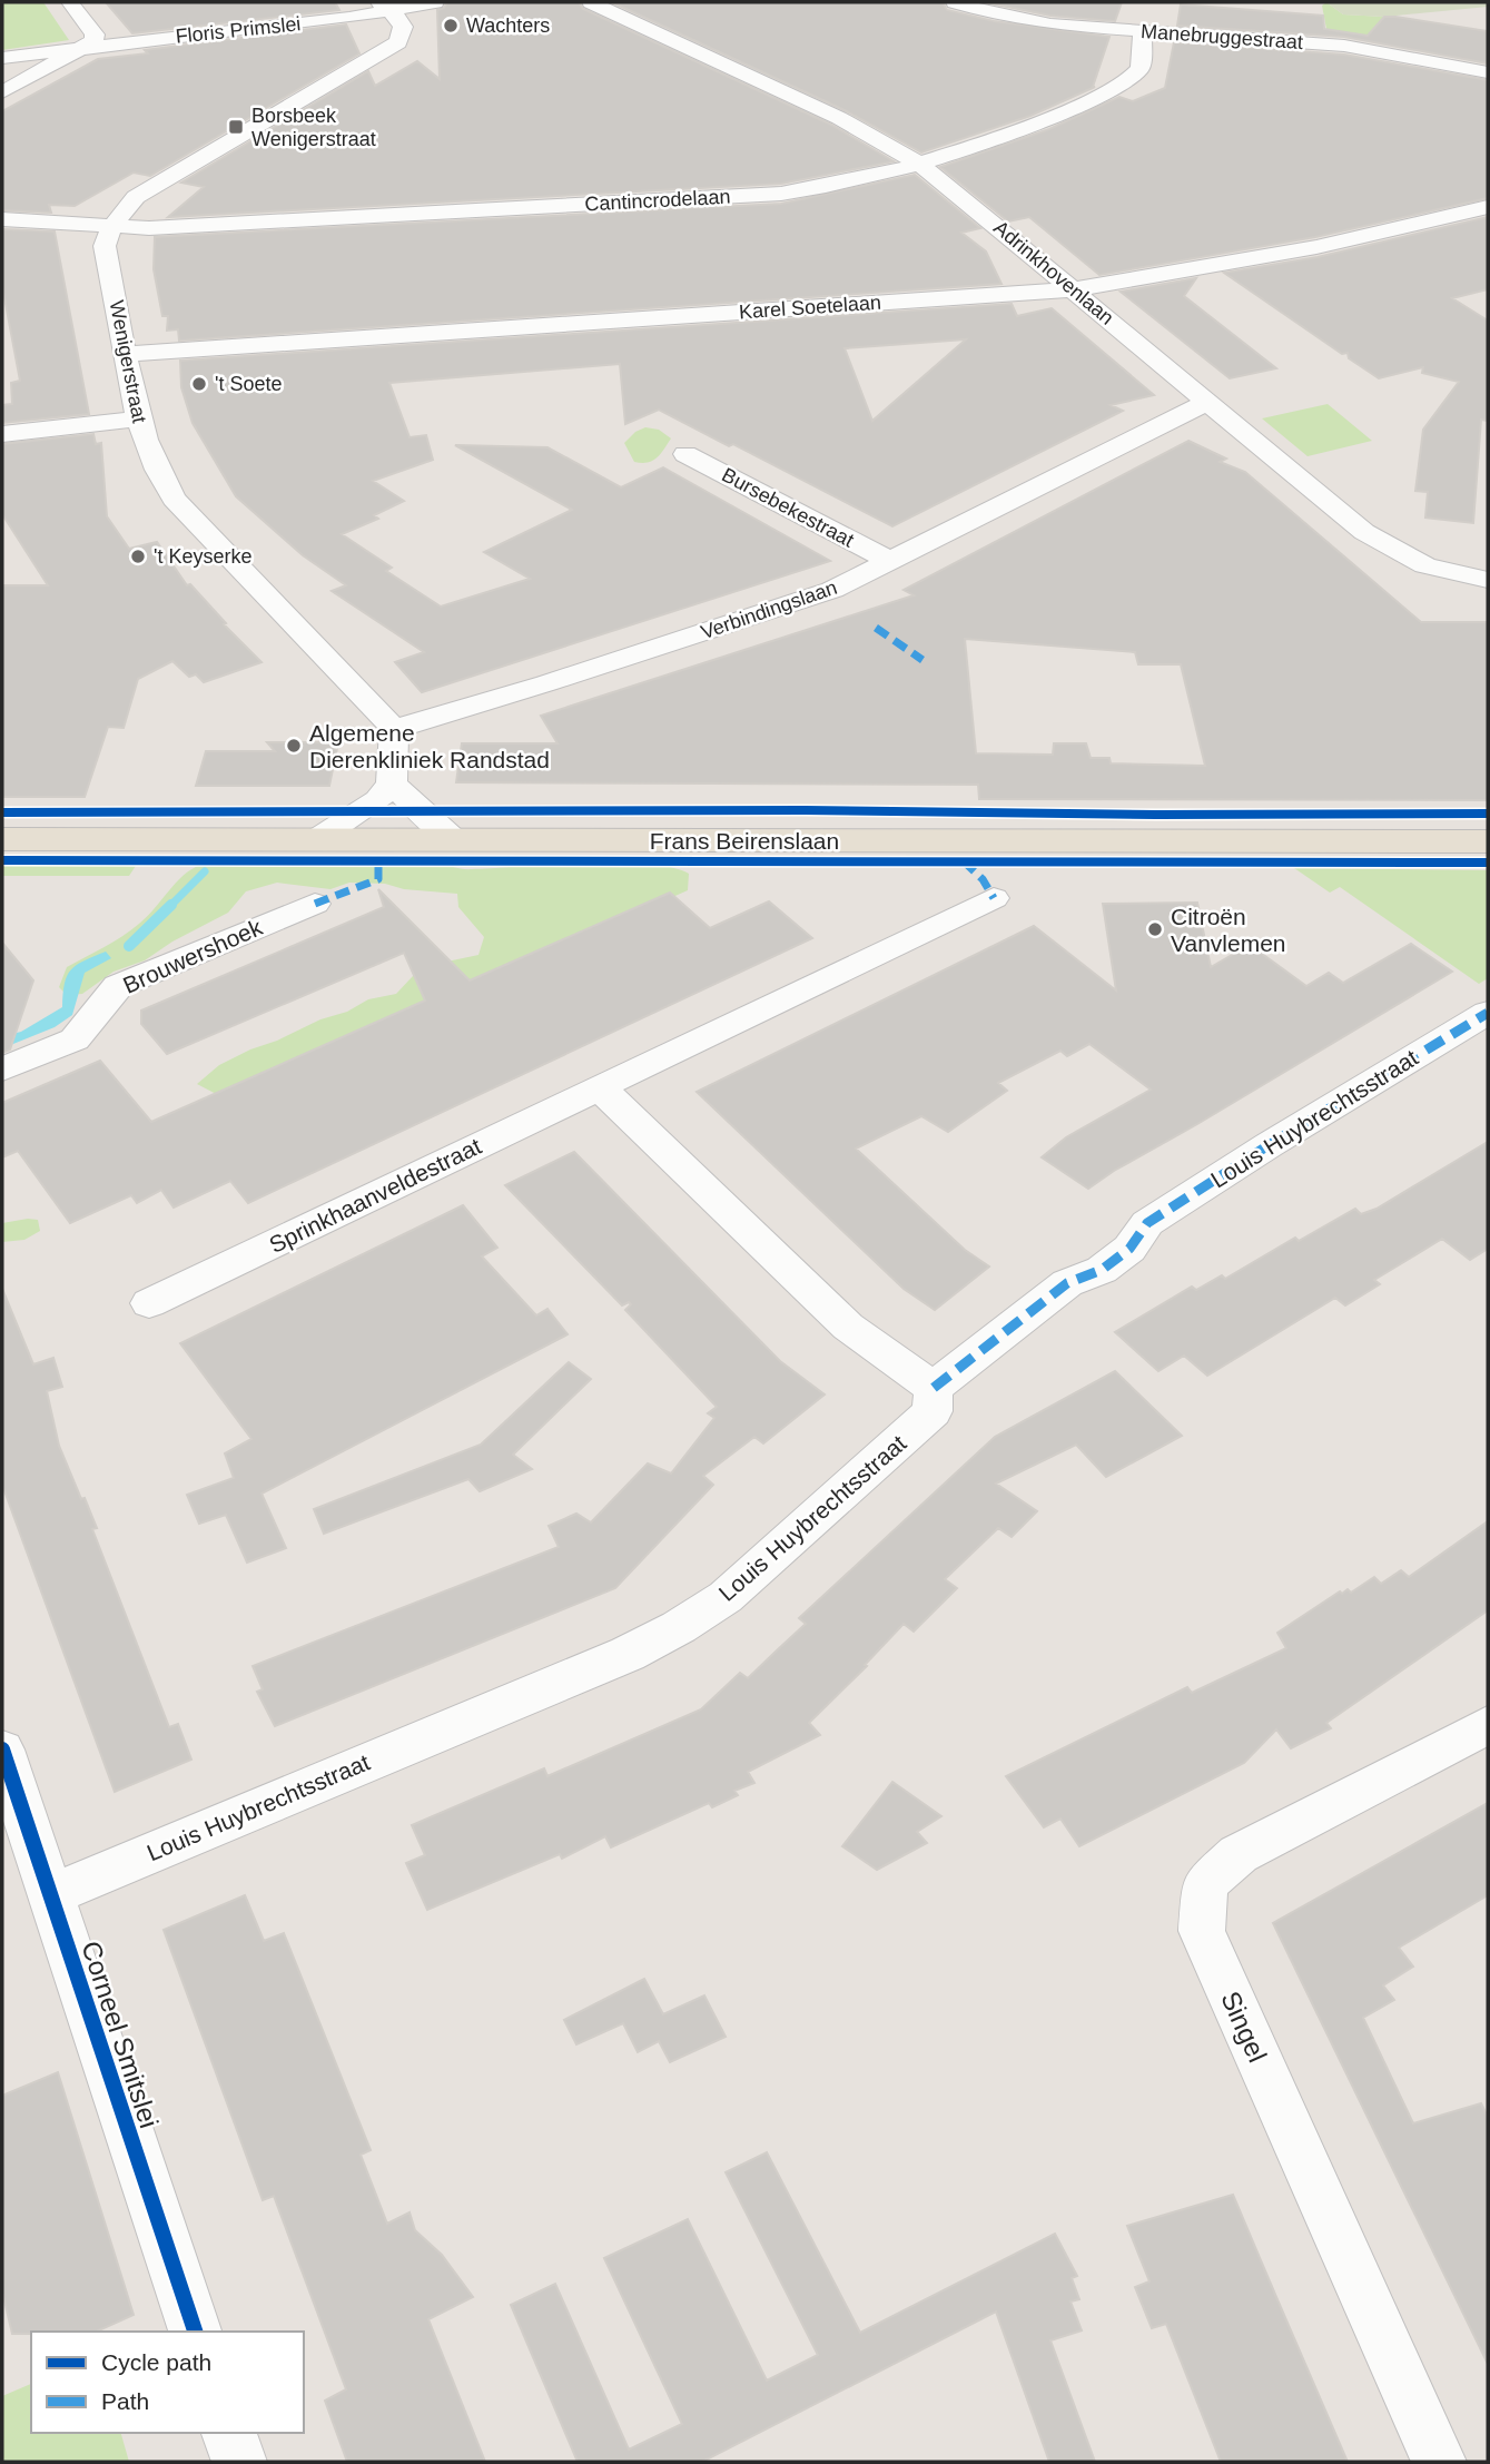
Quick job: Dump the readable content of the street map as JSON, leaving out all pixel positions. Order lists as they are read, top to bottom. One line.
{"streets":{"main road":["Frans Beirenslaan"],"street":["Floris Primslei","Manebruggestraat","Cantincrodelaan","Adrinkhovenlaan","Karel Soetelaan","Wenigerstraat","Bursebekestraat","Verbindingslaan","Brouwershoek","Louis Huybrechtsstraat","Sprinkhaanveldestraat","Singel","Corneel Smitslei"]},"crossings":[["Manebruggestraat","Cantincrodelaan"],["Cantincrodelaan","Adrinkhovenlaan"],["Cantincrodelaan","Wenigerstraat"],["Adrinkhovenlaan","Karel Soetelaan"],["Adrinkhovenlaan","Verbindingslaan"],["Karel Soetelaan","Wenigerstraat"],["Wenigerstraat","Verbindingslaan"],["Bursebekestraat","Verbindingslaan"],["Louis Huybrechtsstraat","Corneel Smitslei"]],"places":{"other":["Wachters","'t Soete","'t Keyserke","Algemene Dierenkliniek Randstad","Citroën Vanvlemen"],"transit":["Borsbeek Wenigerstraat"]},"legend":["Cycle path","Path"]}
